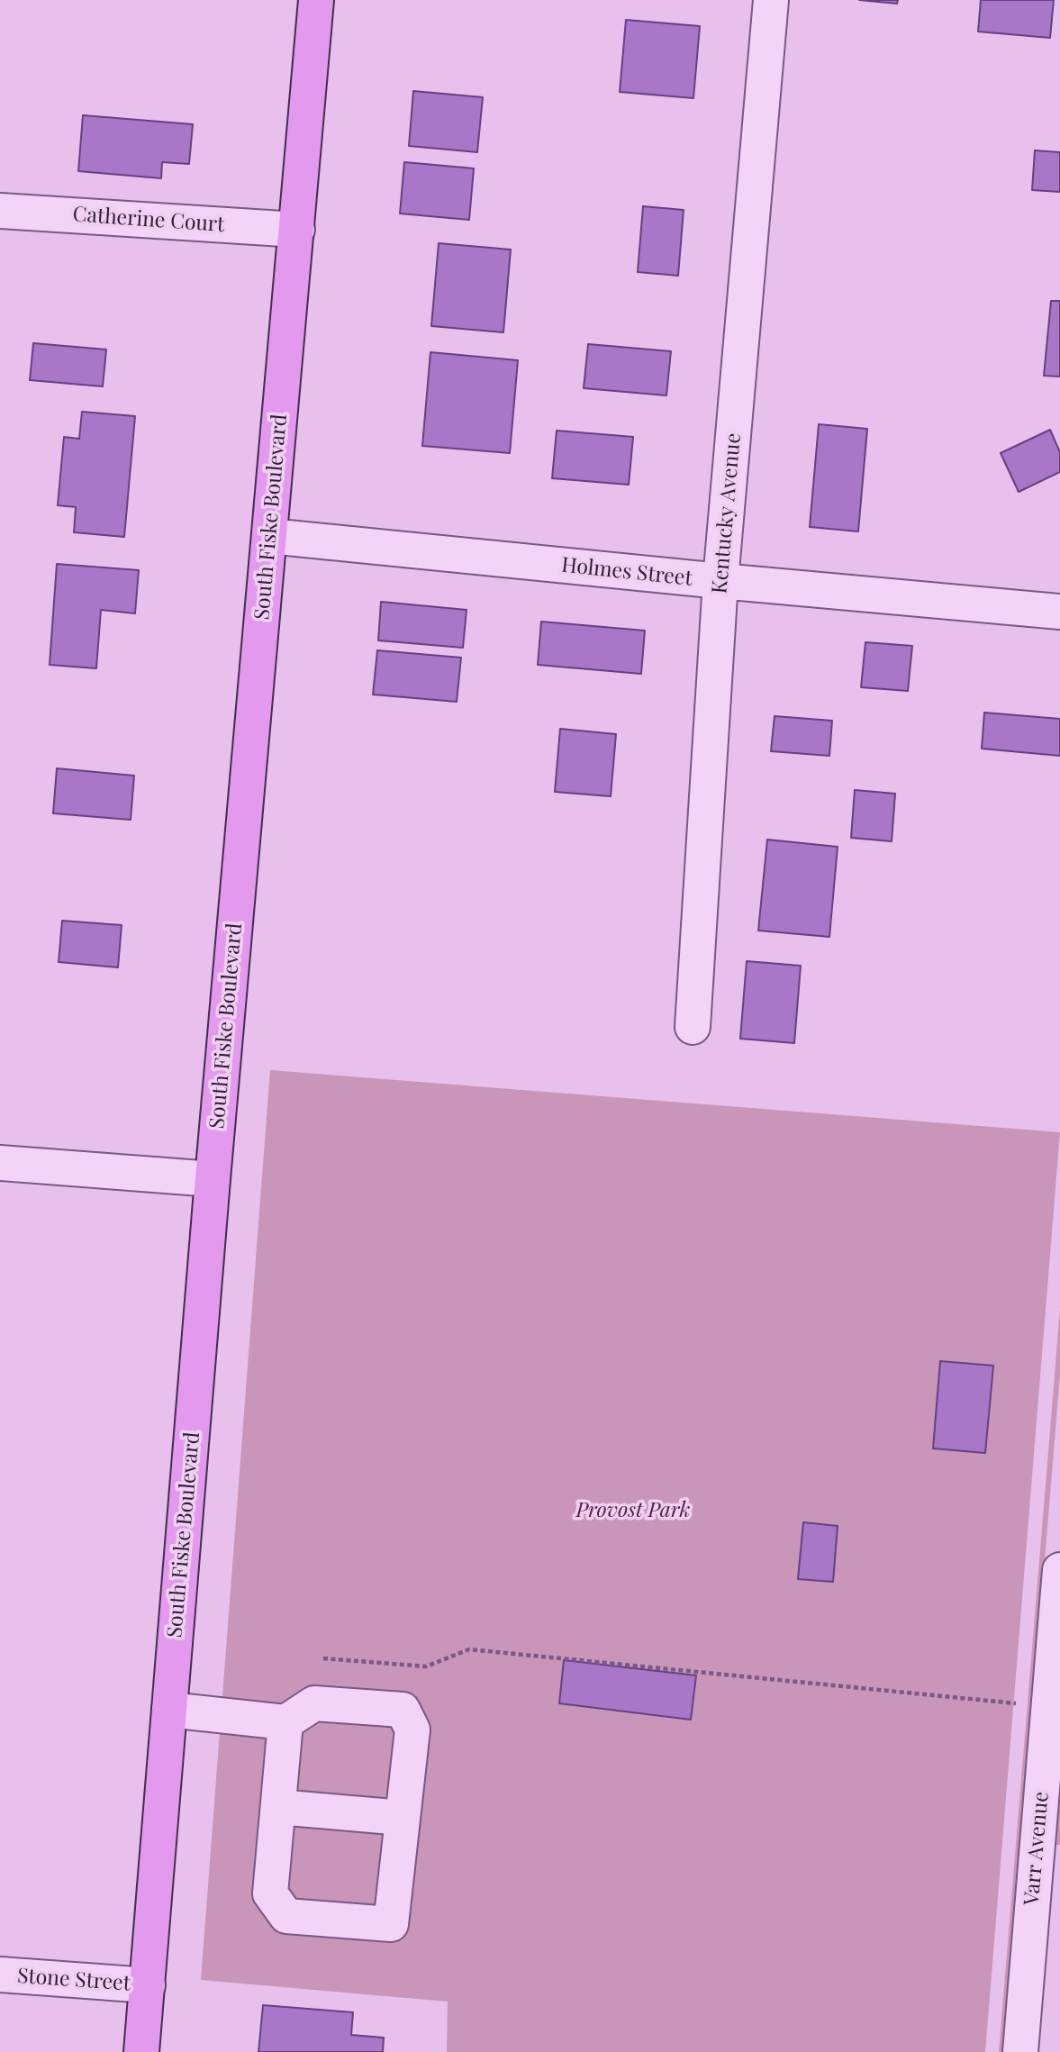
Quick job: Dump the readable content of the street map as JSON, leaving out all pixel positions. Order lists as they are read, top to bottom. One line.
{"streets":{"main road":["South Fiske Boulevard"],"street":["Catherine Court","Kentucky Avenue","Holmes Street","Varr Avenue","Stone Street"]},"crossings":[["Catherine Court","South Fiske Boulevard"],["Kentucky Avenue","Holmes Street"],["South Fiske Boulevard","Holmes Street"],["South Fiske Boulevard","Stone Street"]],"parks":["Provost Park"]}
